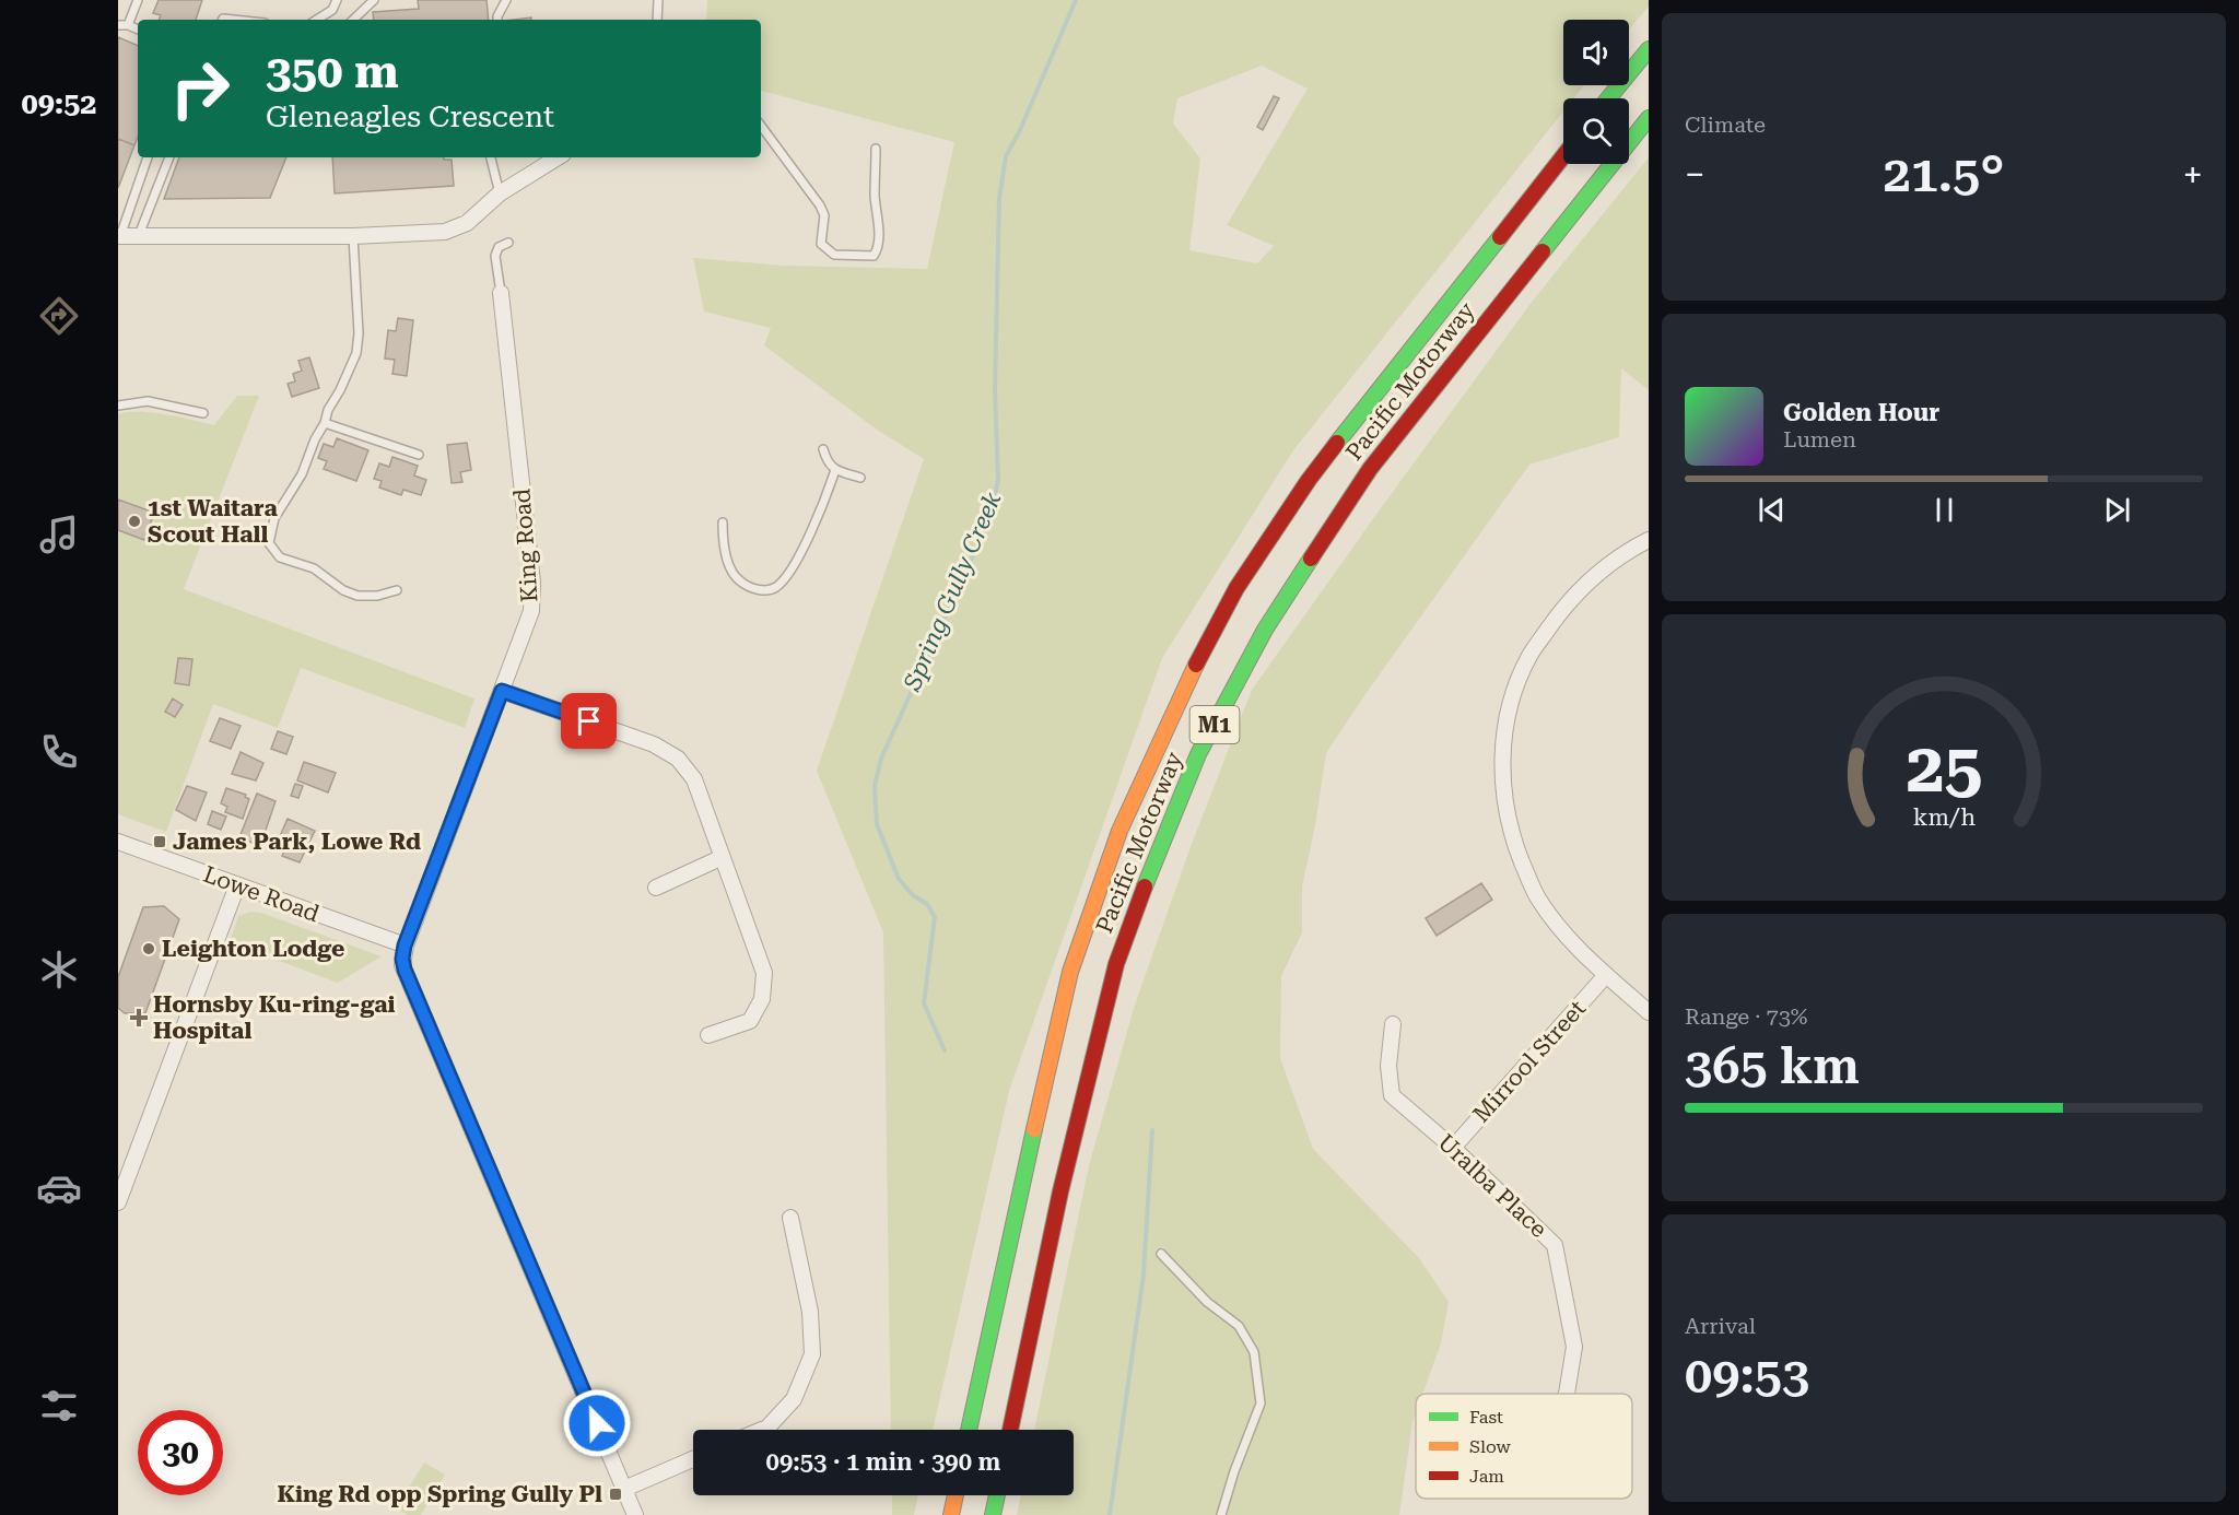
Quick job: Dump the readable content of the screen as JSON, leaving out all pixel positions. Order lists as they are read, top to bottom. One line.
{"streets":{"highway":["Pacific Motorway","M1"],"street":["King Road","Lowe Road","Mirrool Street","Uralba Place"]},"crossings":[["King Road","Lowe Road"],["Mirrool Street","Uralba Place"]],"water":["Spring Gully Creek"],"places":{"other":["1st Waitara Scout Hall","Leighton Lodge"],"transit":["James Park, Lowe Rd","King Rd opp Spring Gully Pl"],"health":["Hornsby Ku-ring-gai Hospital"]},"legend":["Fast","Slow","Jam"],"page":{"tabs":"09:52","tile":["Climate",["Range · 73%","365 km"],["Arrival","09:53"]],"turn":["350 m","Gleneagles Crescent"],"heat":["−","21.5°","+"],"song":["Golden Hour","Lumen"],"limit":"30","trip":"09:53 · 1 min · 390 m","gauge":["25","km/h"]}}
